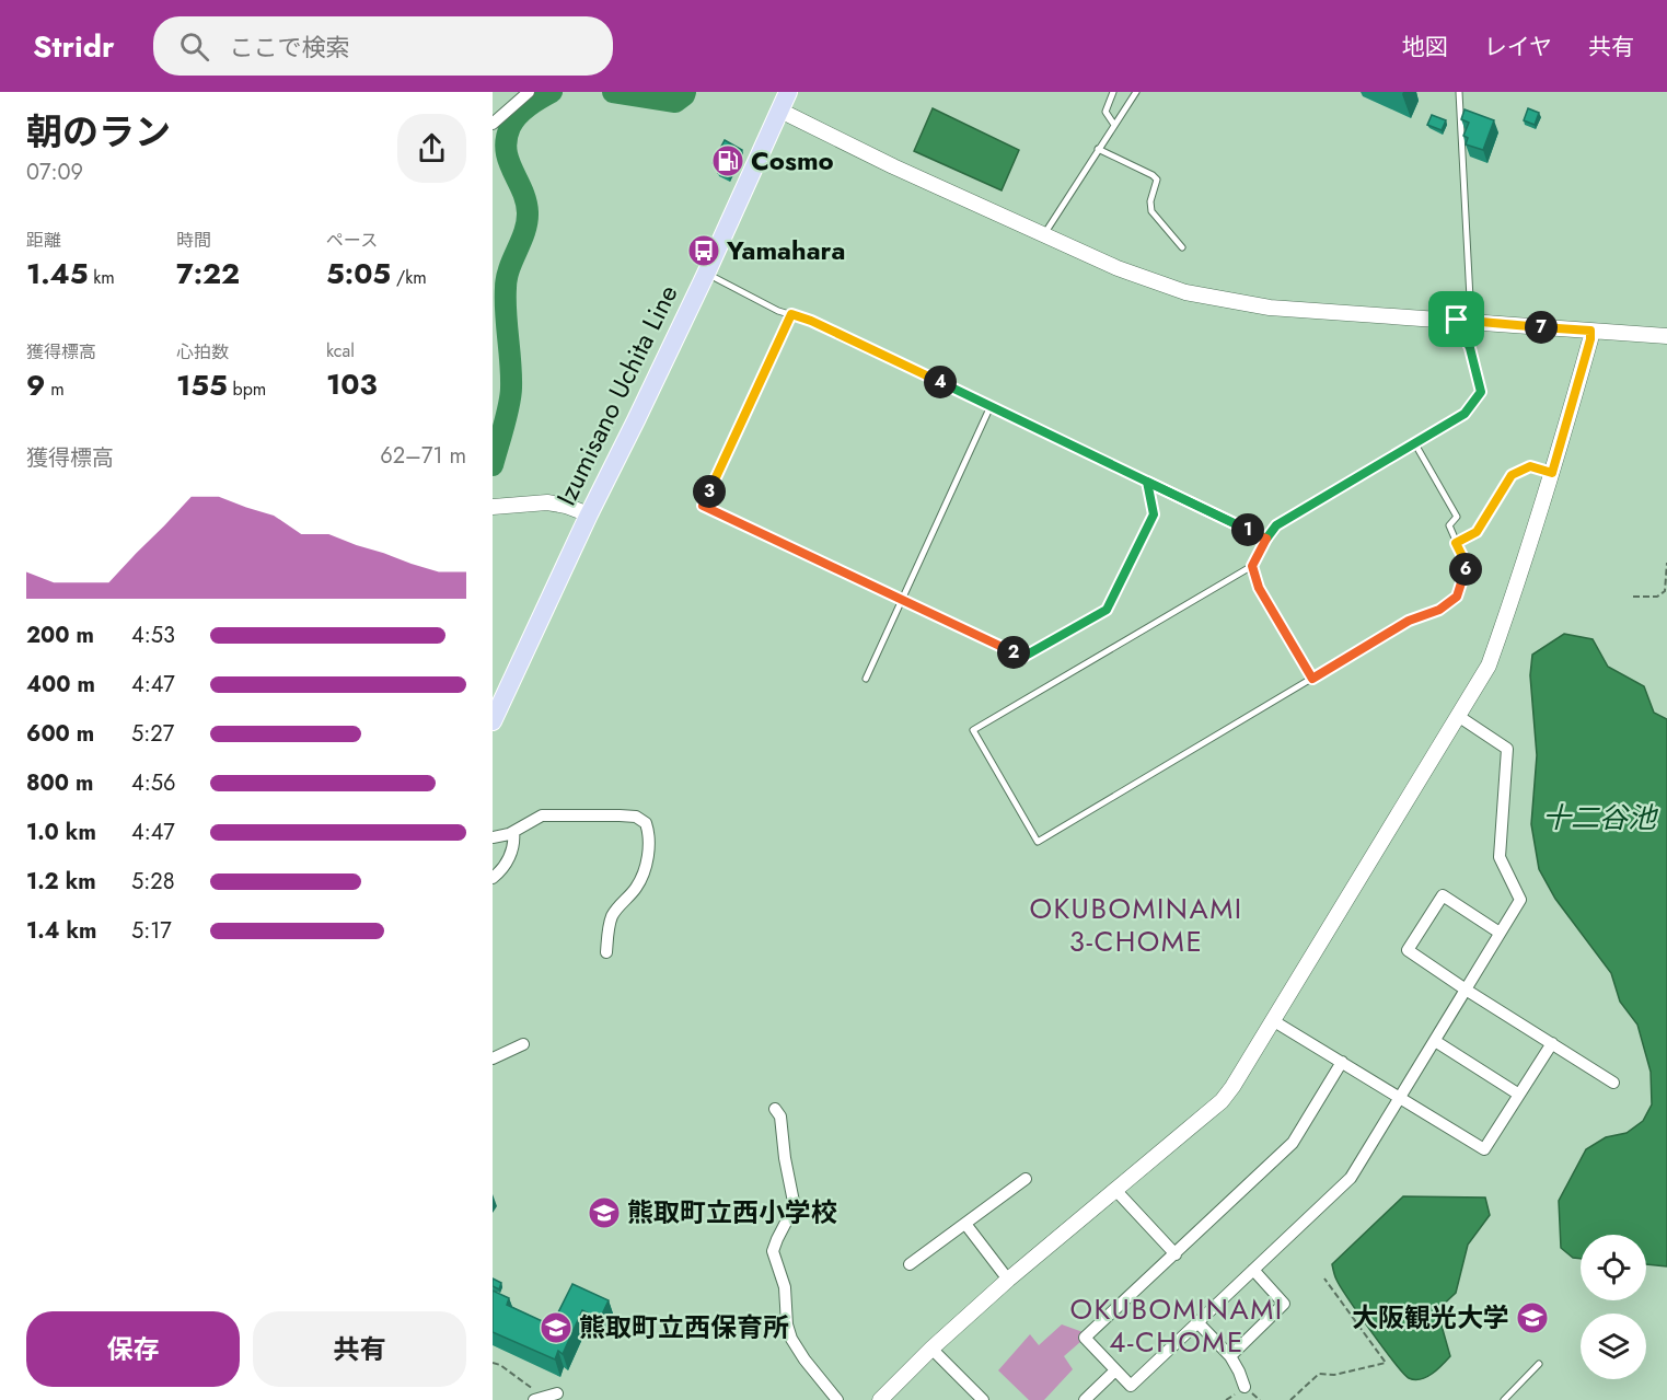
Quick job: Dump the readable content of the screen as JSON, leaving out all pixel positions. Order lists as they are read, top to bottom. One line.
{"streets":{"main road":["Izumisano Uchita Line"]},"districts":["OKUBOMINAMI 3-CHOME","OKUBOMINAMI 4-CHOME"],"water":["十二谷池"],"places":{"fuel station":["Cosmo"],"bus stop":["Yamahara"],"school or university":["熊取町立西小学校","大阪観光大学","熊取町立西保育所"]},"page":{"header":"Stridr","search":"ここで検索","nav":["地図","レイヤ","共有"],"heading":["朝のラン","07:09"],"stats":[["距離","1.45 km"],["時間","7:22"],["ペース","5:05 /km"],["獲得標高","9 m"],["心拍数","155 bpm"],["kcal","103"]],"pins":["7","4","3","1","6","2"],"chart":["獲得標高","62–71 m"],"list":[{"name":"200 m","note":"4:53"},{"name":"400 m","note":"4:47"},{"name":"600 m","note":"5:27"},{"name":"800 m","note":"4:56"},{"name":"1.0 km","note":"4:47"},{"name":"1.2 km","note":"5:28"},{"name":"1.4 km","note":"5:17"}],"buttons":["保存","共有"]}}
